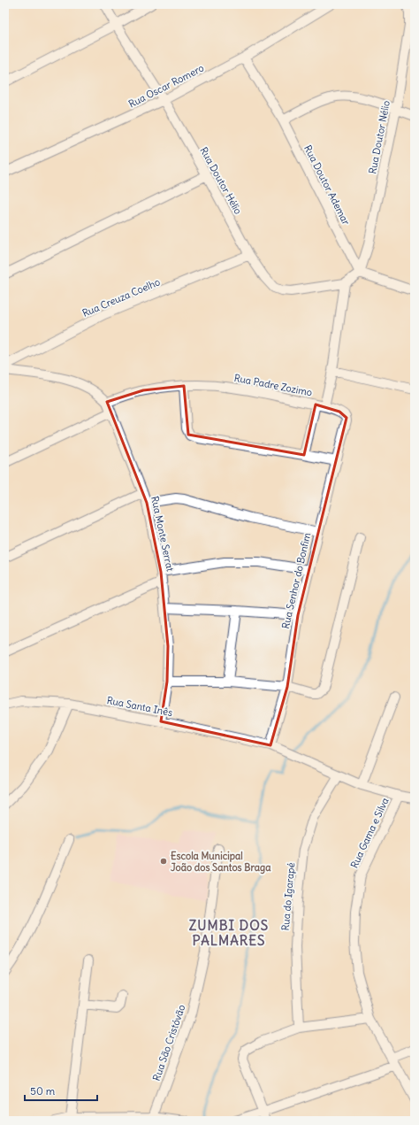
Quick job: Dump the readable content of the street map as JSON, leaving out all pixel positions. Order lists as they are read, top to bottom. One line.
{"streets":{"street":["Rua Oscar Romero","Rua Doutor Nélio","Rua Doutor Hélio","Rua Doutor Ademar","Rua Creuza Coelho","Rua Padre Zozimo","Rua Monte Serrat","Rua Senhor do Bonfim","Rua Santa Inês","Rua Gama e Silva","Rua do Igarapé","Rua São Cristóvão"]},"crossings":[["Rua Oscar Romero","Rua Doutor Hélio"],["Rua Oscar Romero","Rua Doutor Ademar"],["Rua Doutor Nélio","Rua Doutor Hélio"],["Rua Doutor Nélio","Rua Doutor Ademar"],["Rua Doutor Hélio","Rua Doutor Ademar"],["Rua Doutor Hélio","Rua Creuza Coelho"],["Rua Padre Zozimo","Rua Monte Serrat"],["Rua Padre Zozimo","Rua Senhor do Bonfim"],["Rua Monte Serrat","Rua Santa Inês"],["Rua Senhor do Bonfim","Rua Santa Inês"],["Rua Santa Inês","Rua Gama e Silva"],["Rua Santa Inês","Rua do Igarapé"]],"districts":["ZUMBI DOS PALMARES"],"places":["Escola Municipal João dos Santos Braga"],"scale_bar":"50 m"}
